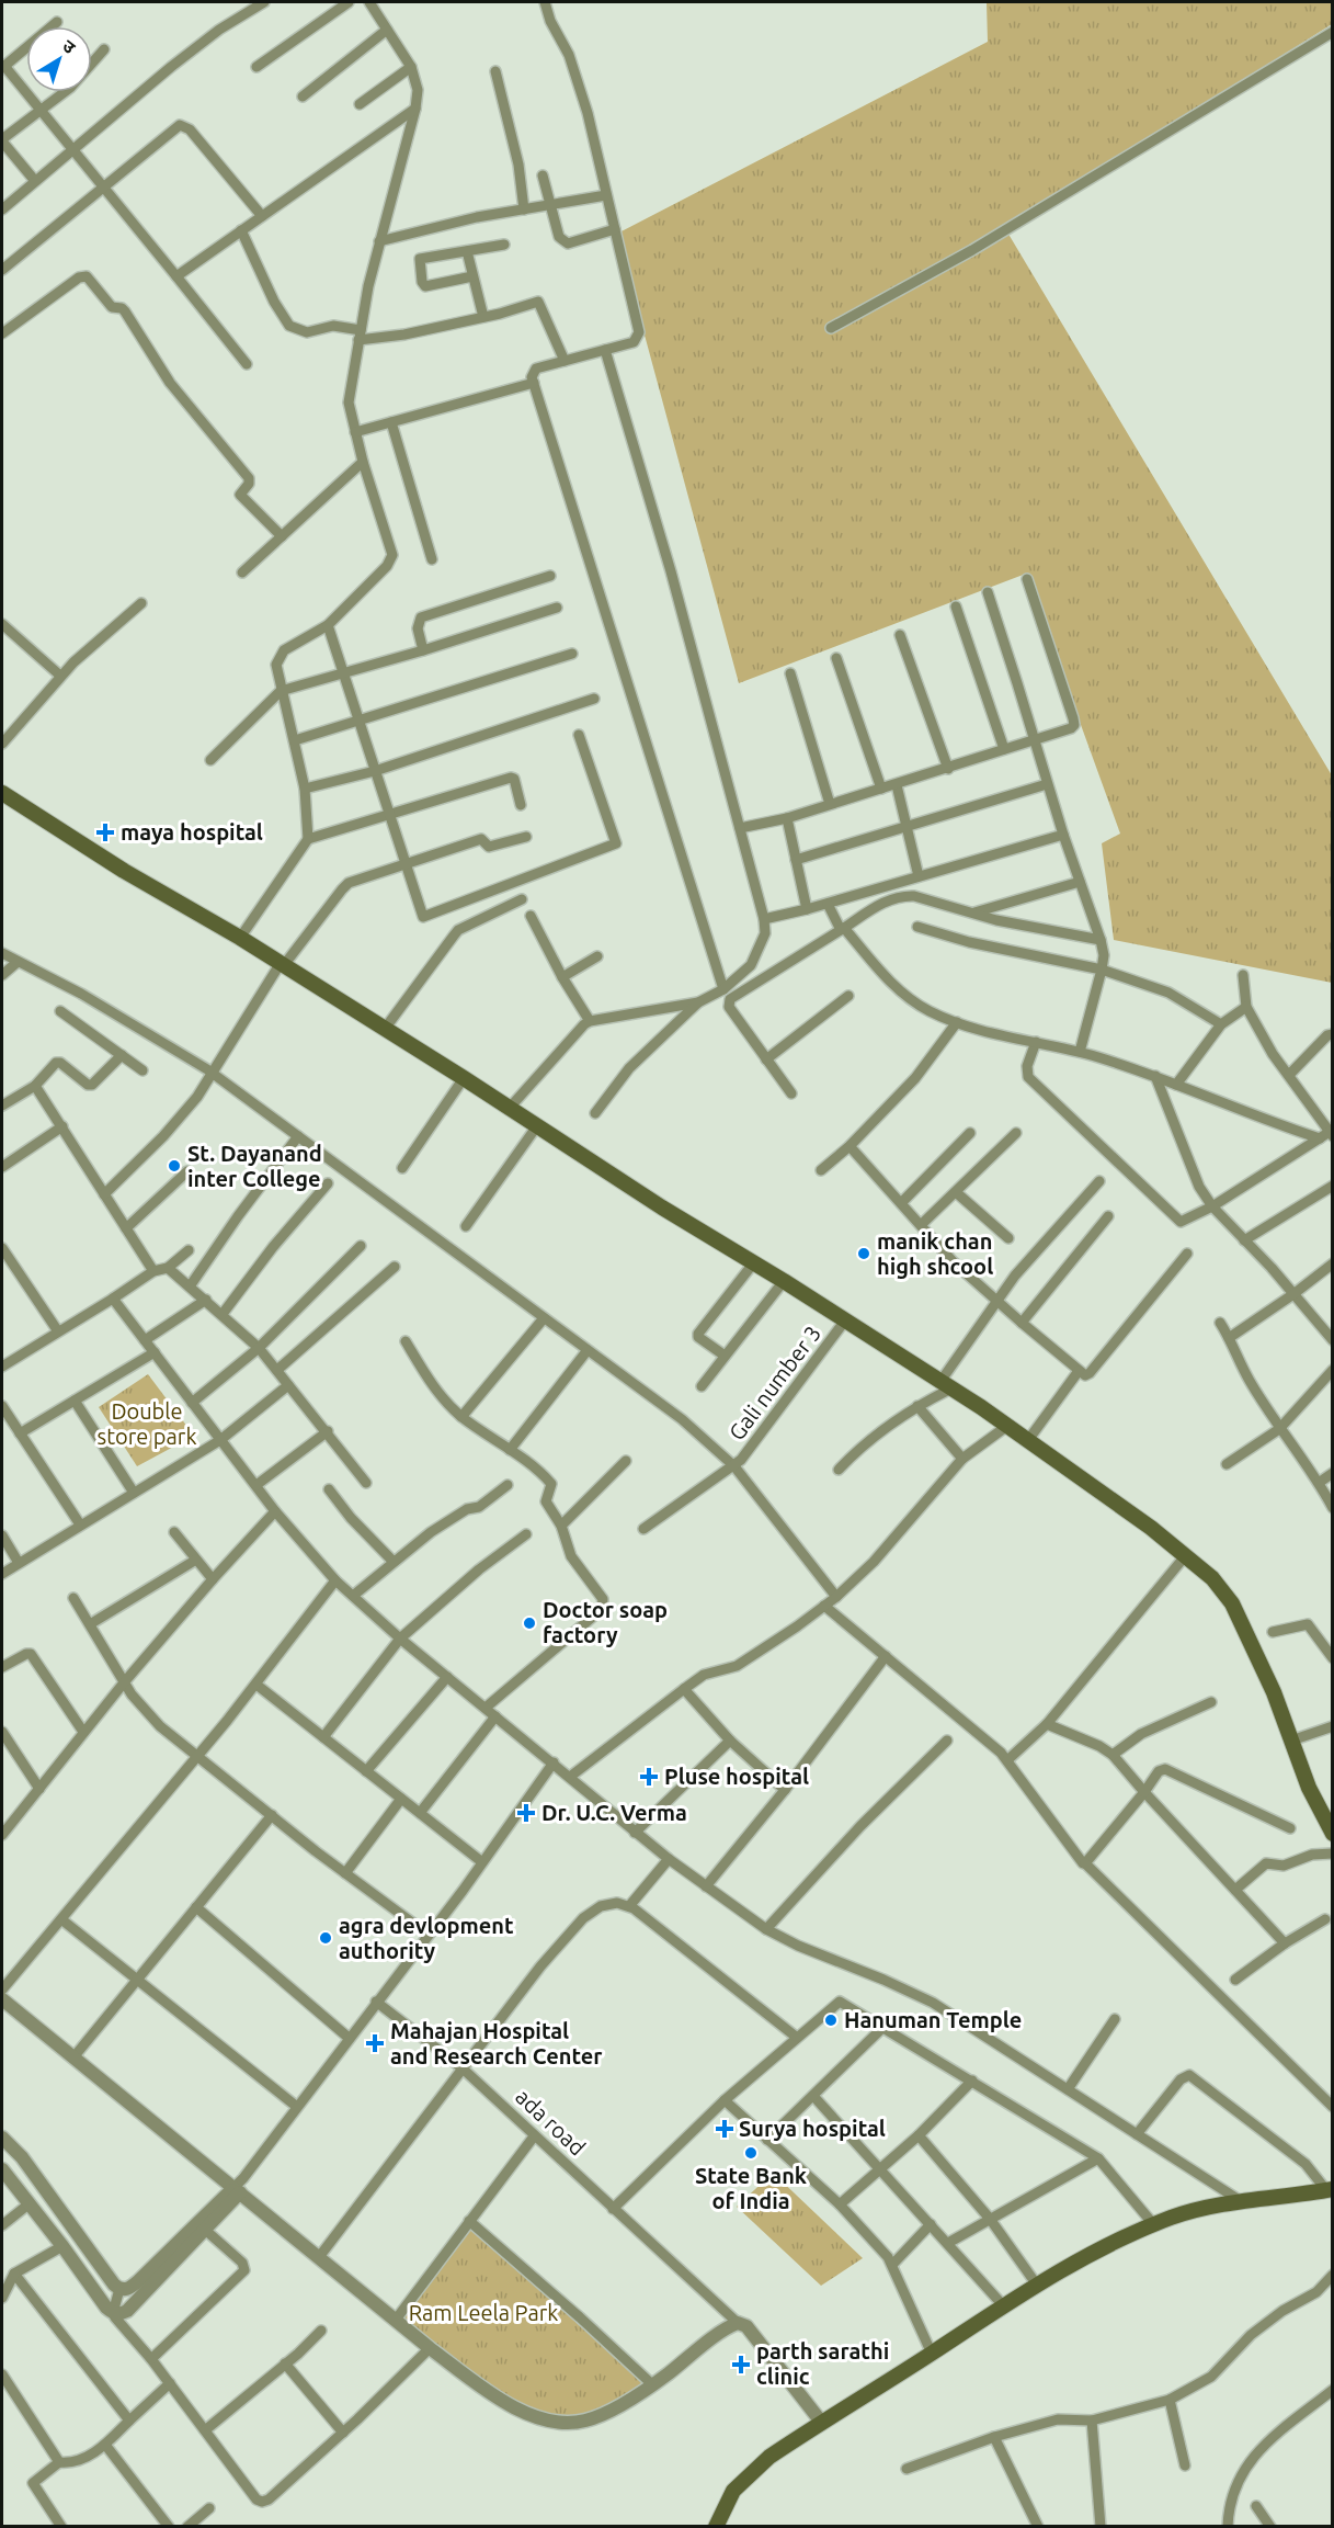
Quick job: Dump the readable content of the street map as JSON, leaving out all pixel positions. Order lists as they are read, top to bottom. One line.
{"streets":{"street":["Gali number 3","ada road"]},"parks":["Double store park","Ram Leela Park"],"places":{"health":["maya hospital","Pluse hospital","Dr. U.C. Verma","Mahajan Hospital and Research Center","Surya hospital","parth sarathi clinic"],"other":["St. Dayanand inter College","manik chan high shcool","Doctor soap factory","agra devlopment authority","Hanuman Temple","State Bank of India"]},"north":"top right"}
